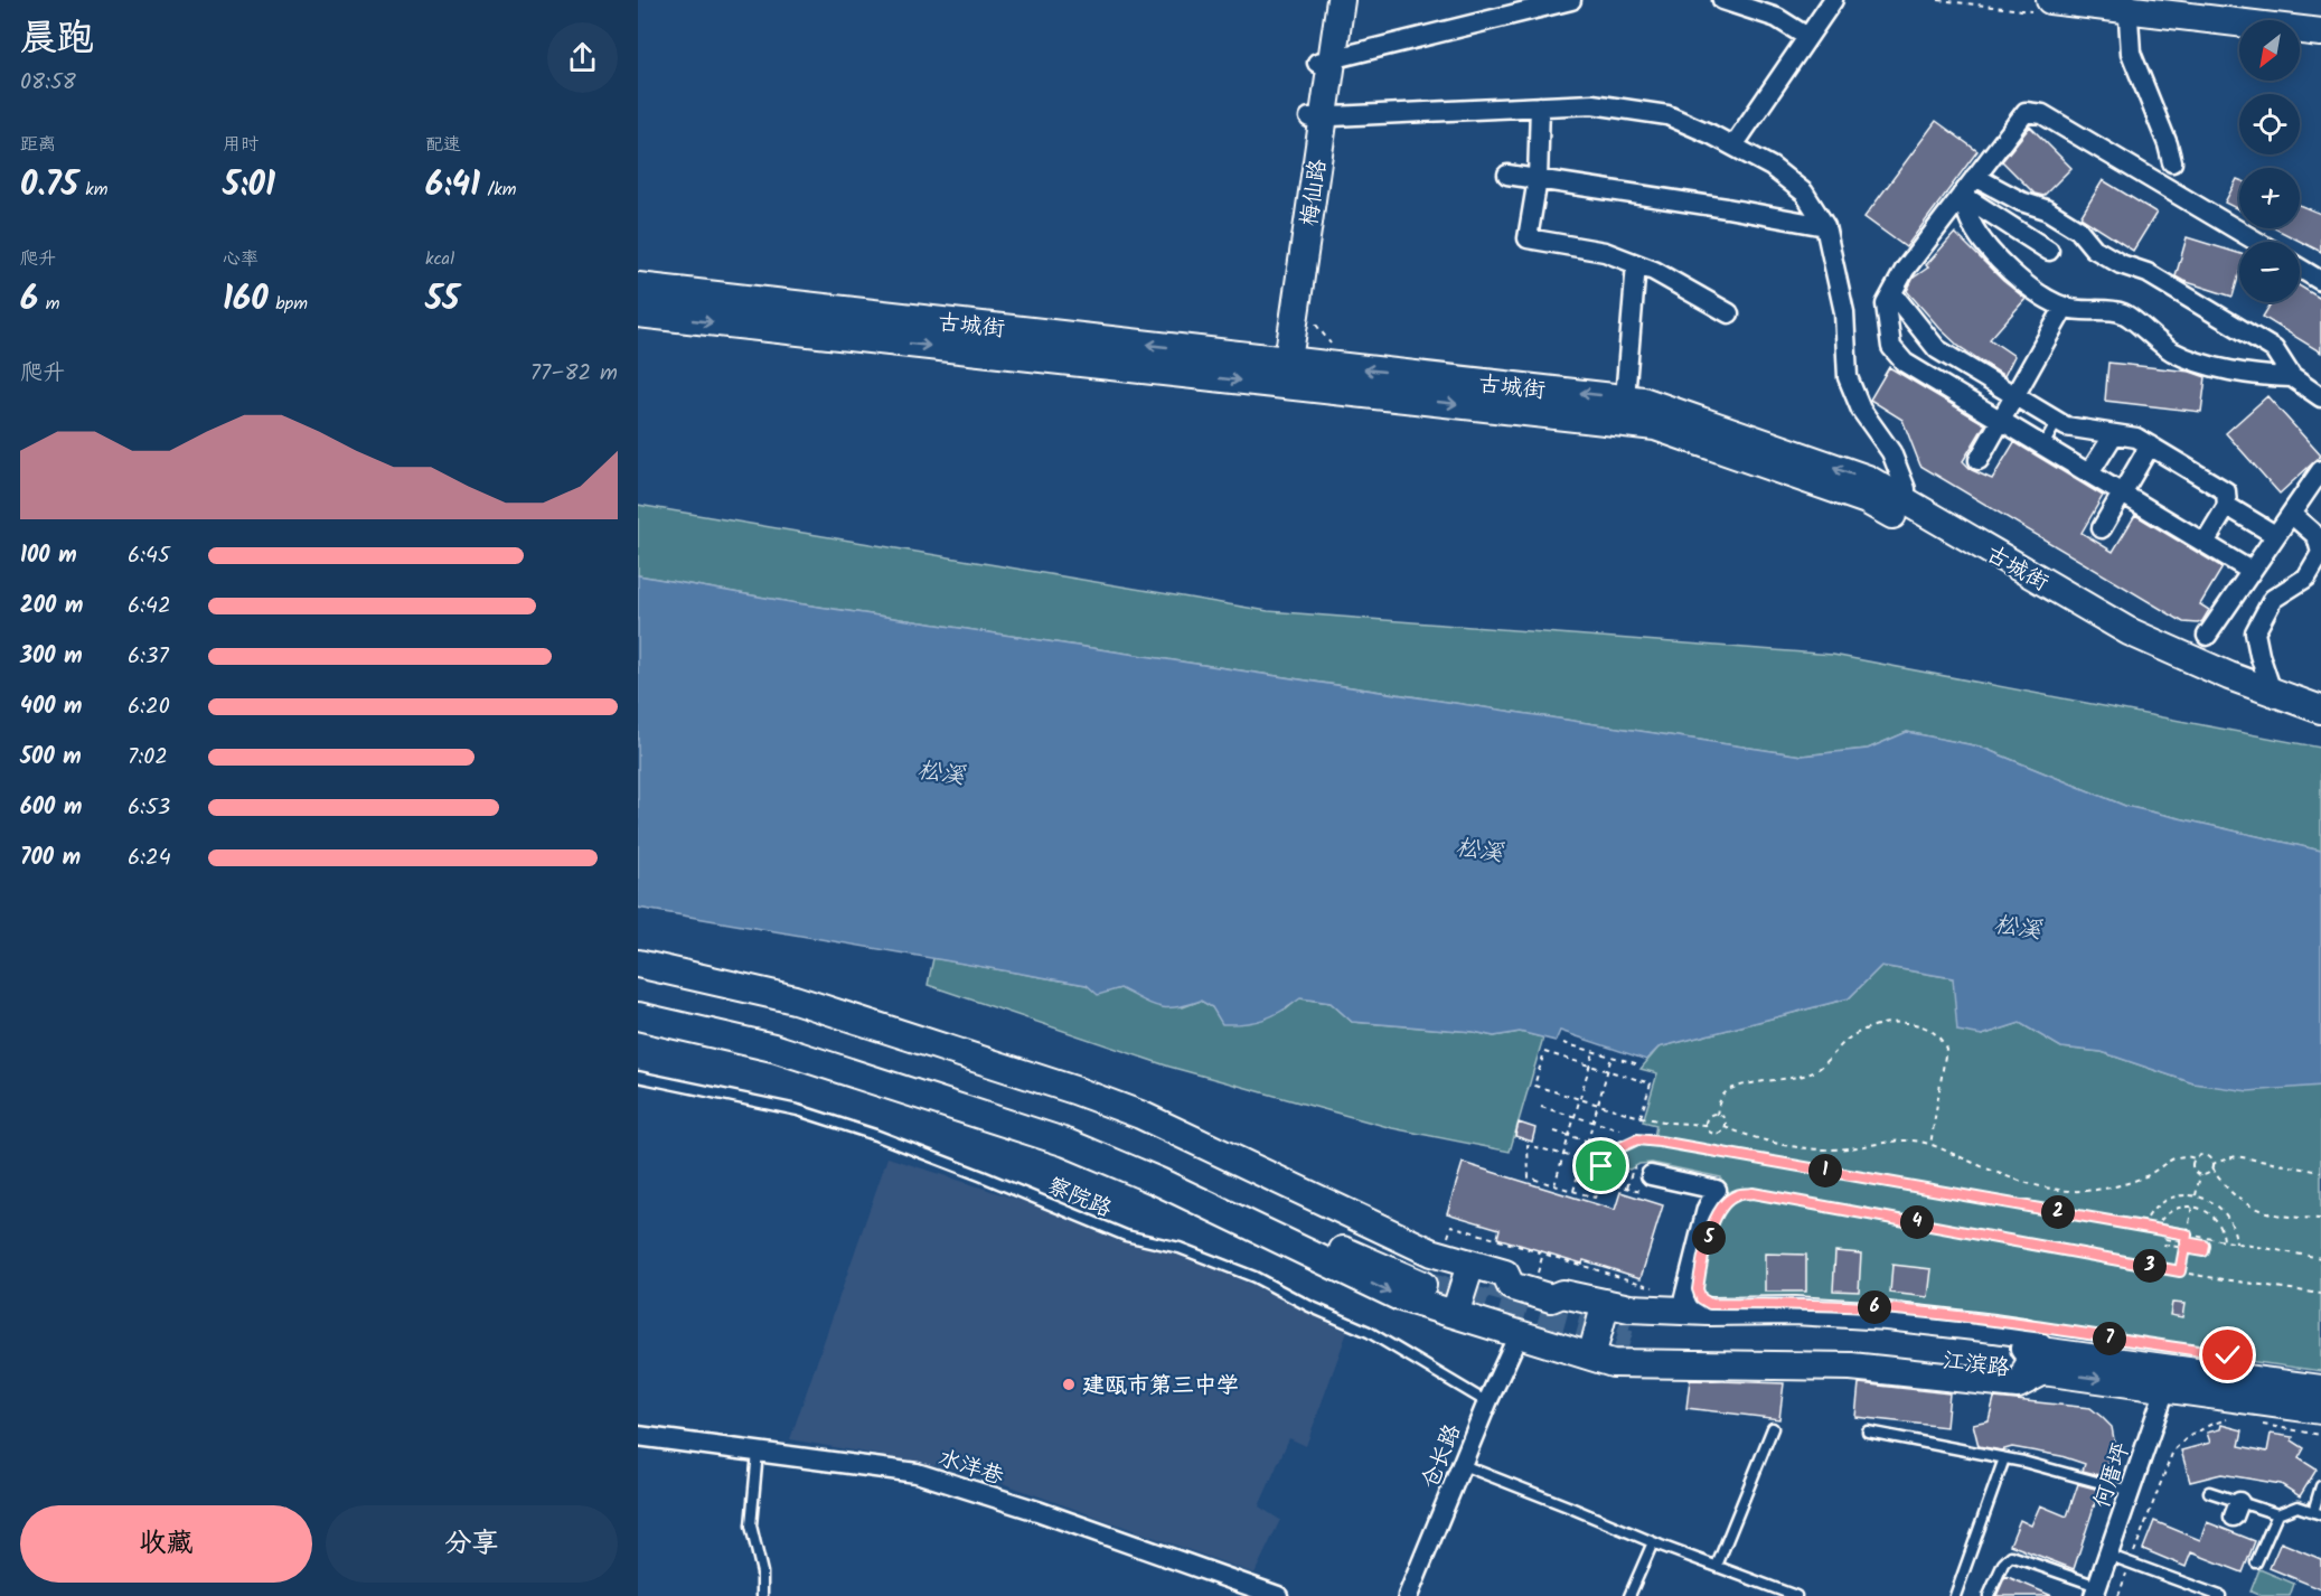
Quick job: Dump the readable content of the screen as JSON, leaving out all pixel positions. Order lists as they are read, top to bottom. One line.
{"streets":{"main road":["梅仙路","古城街","江滨路"],"street":["仓长路","水洋巷","何厝坪"],"lane":["察院路"]},"crossings":[["梅仙路","古城街"],["察院路","仓长路"],["江滨路","何厝坪"]],"water":["松溪"],"places":["建瓯市第三中学"],"north":"bottom left","page":{"heading":["晨跑","08:58"],"map_buttons":["+","−"],"stats":[["距离","0.75 km"],["用时","5:01"],["配速","6:41 /km"],["爬升","6 m"],["心率","160 bpm"],["kcal","55"]],"chart":["爬升","77–82 m"],"list":[{"name":"100 m","note":"6:45"},{"name":"200 m","note":"6:42"},{"name":"300 m","note":"6:37"},{"name":"400 m","note":"6:20"},{"name":"500 m","note":"7:02"},{"name":"600 m","note":"6:53"},{"name":"700 m","note":"6:24"}],"pins":["1","2","4","5","3","6","7"],"buttons":["收藏","分享"]}}
